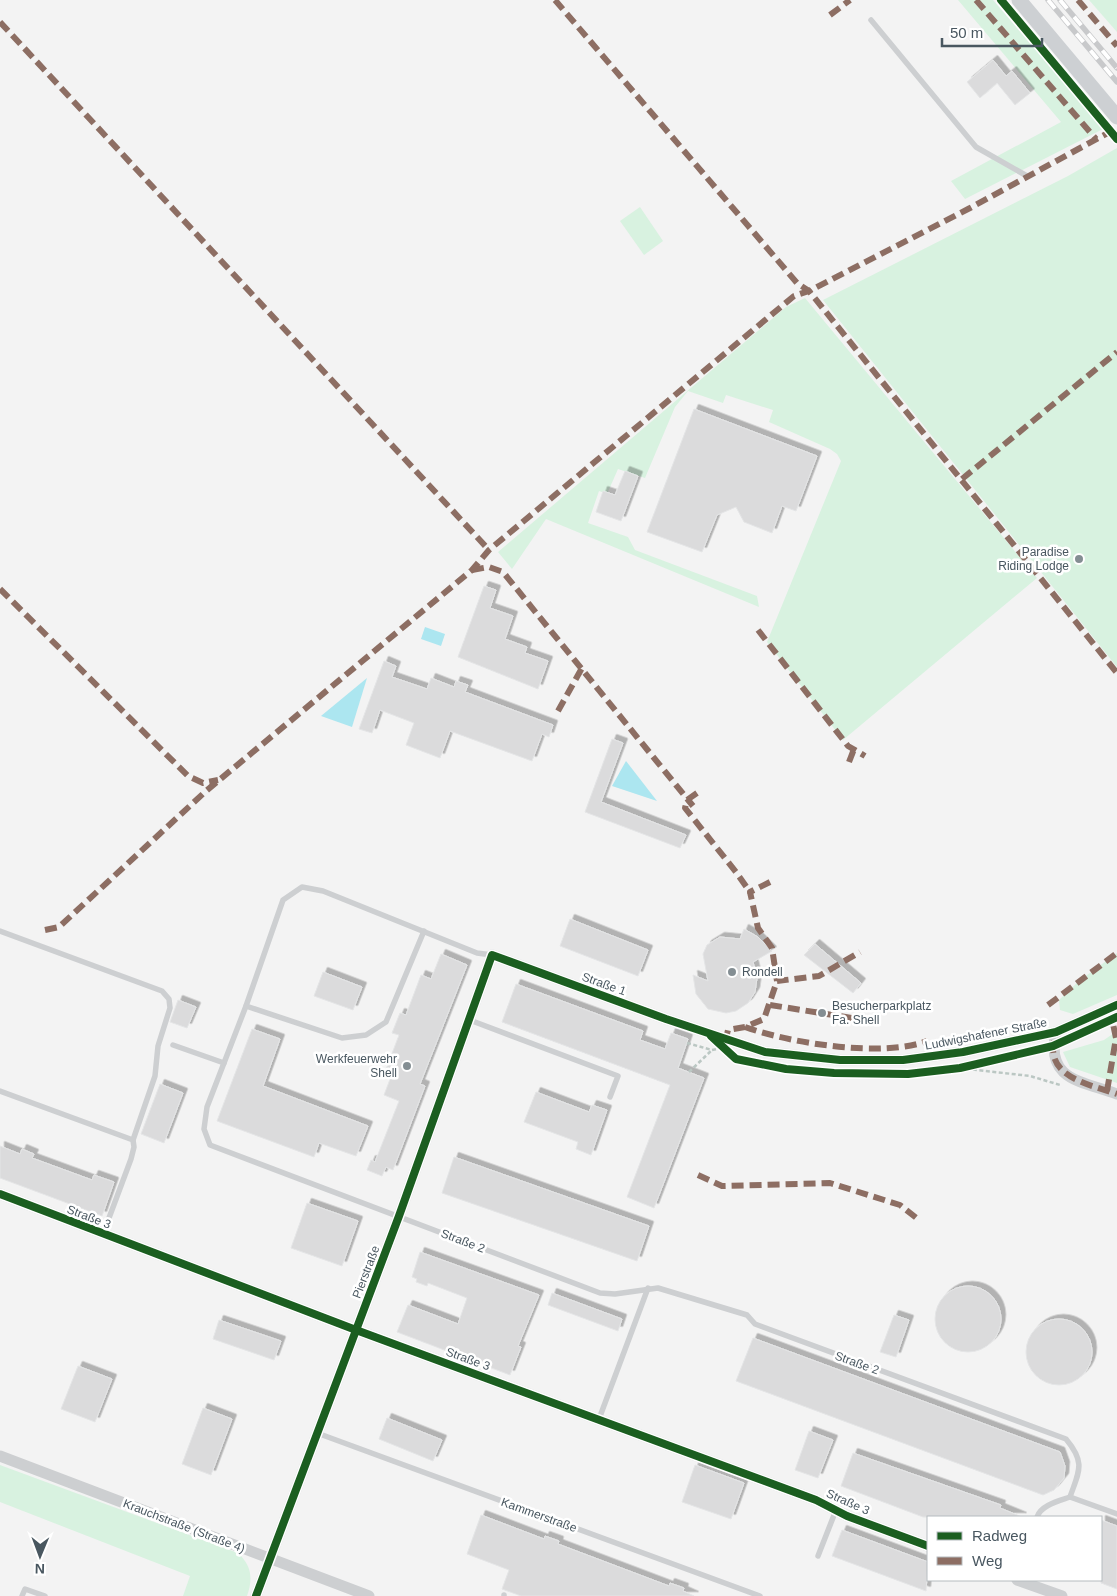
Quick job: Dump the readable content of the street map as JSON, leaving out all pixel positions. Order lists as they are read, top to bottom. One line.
{"streets":{"street":["Straße 1","Ludwigshafener Straße","Straße 3","Pierstraße","Krauchstraße (Straße 4)"],"lane":["Straße 2","Kammerstraße"]},"crossings":[["Straße 1","Ludwigshafener Straße"],["Straße 1","Straße 2"],["Straße 1","Pierstraße"],["Straße 3","Pierstraße"],["Straße 2","Pierstraße"],["Pierstraße","Kammerstraße"],["Pierstraße","Krauchstraße (Straße 4)"]],"places":["Paradise Riding Lodge","Rondell","Besucherparkplatz Fa. Shell","Werkfeuerwehr Shell"],"legend":["Radweg","Weg"],"scale_bar":"50 m","north":"bottom"}
